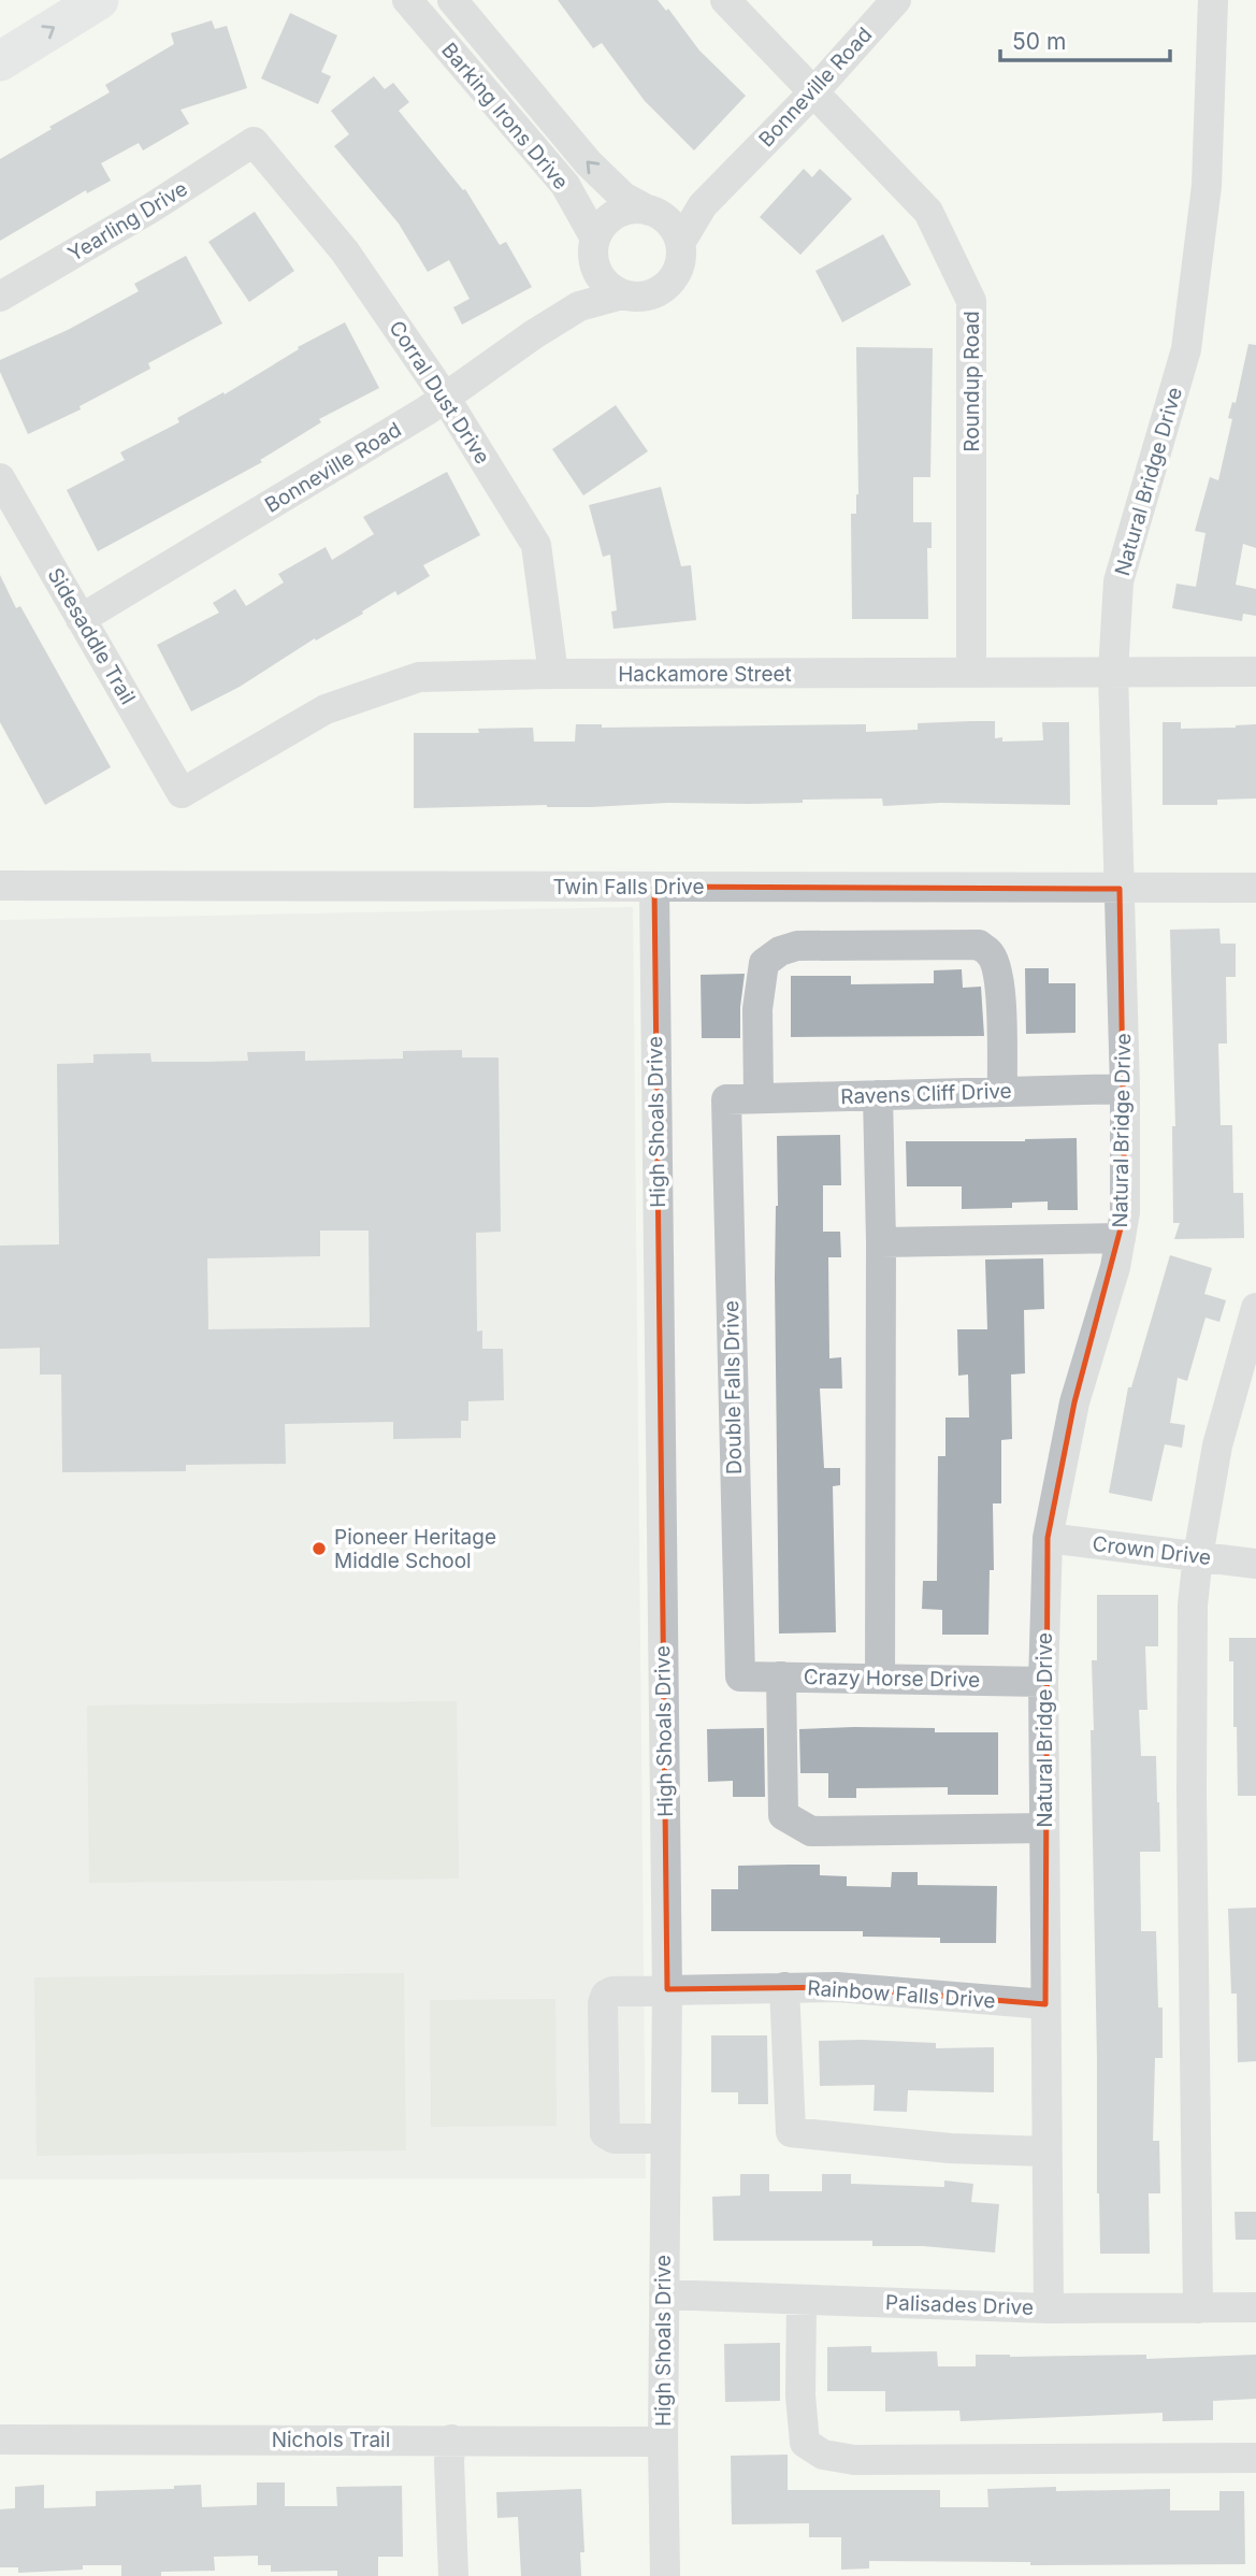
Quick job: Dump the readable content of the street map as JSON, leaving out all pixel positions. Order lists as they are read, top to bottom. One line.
{"streets":{"street":["Bonneville Road","Barking Irons Drive","Yearling Drive","Roundup Road","Corral Dust Drive","Natural Bridge Drive","Sidesaddle Trail","Hackamore Street","Twin Falls Drive","Ravens Cliff Drive","High Shoals Drive","Double Falls Drive","Crown Drive","Crazy Horse Drive","Rainbow Falls Drive","Palisades Drive","Nichols Trail"]},"crossings":[["Bonneville Road","Barking Irons Drive"],["Bonneville Road","Roundup Road"],["Bonneville Road","Corral Dust Drive"],["Bonneville Road","Sidesaddle Trail"],["Yearling Drive","Corral Dust Drive"],["Roundup Road","Hackamore Street"],["Corral Dust Drive","Hackamore Street"],["Natural Bridge Drive","Hackamore Street"],["Natural Bridge Drive","Twin Falls Drive"],["Natural Bridge Drive","Ravens Cliff Drive"],["Natural Bridge Drive","Crown Drive"],["Natural Bridge Drive","Crazy Horse Drive"],["Natural Bridge Drive","Rainbow Falls Drive"],["Natural Bridge Drive","Palisades Drive"],["Sidesaddle Trail","Hackamore Street"],["Twin Falls Drive","High Shoals Drive"],["Ravens Cliff Drive","Double Falls Drive"],["High Shoals Drive","Rainbow Falls Drive"],["High Shoals Drive","Palisades Drive"],["High Shoals Drive","Nichols Trail"],["Double Falls Drive","Crazy Horse Drive"]],"places":["Pioneer Heritage Middle School"],"scale_bar":"50 m"}
